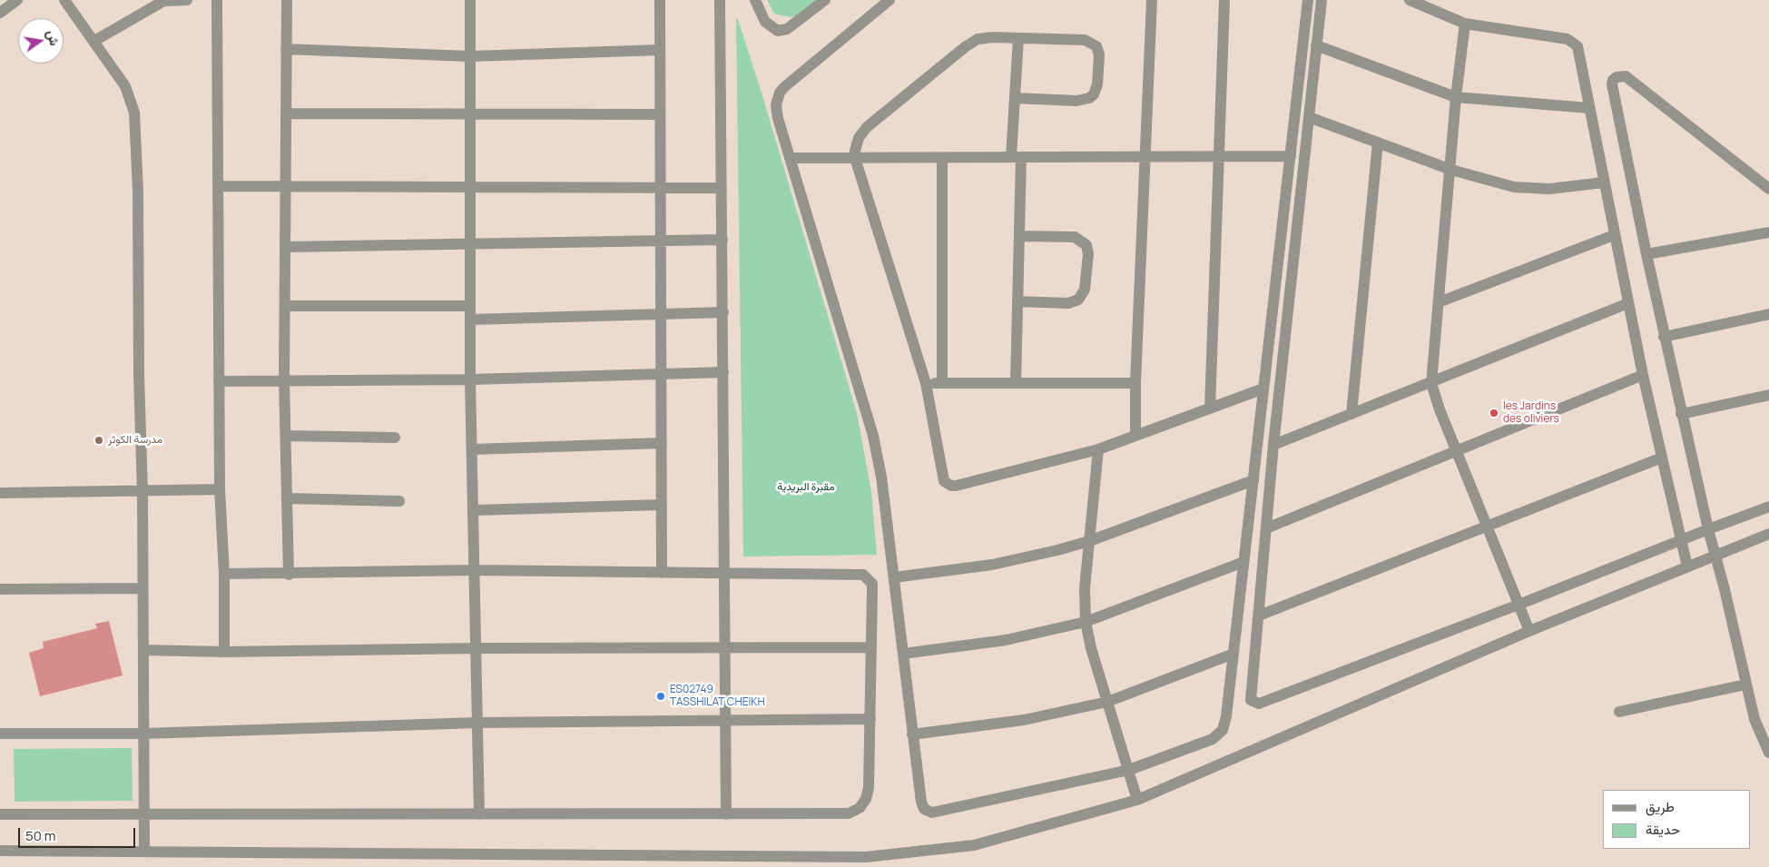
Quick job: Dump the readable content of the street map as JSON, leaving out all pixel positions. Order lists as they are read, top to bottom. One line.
{"parks":["مقبرة البريدية"],"places":["les Jardins des oliviers","مدرسة الكوثر","ES02749 TASSHILAT CHEIKH"],"legend":["طريق","حديقة"],"scale_bar":"50 m","north":"right"}
